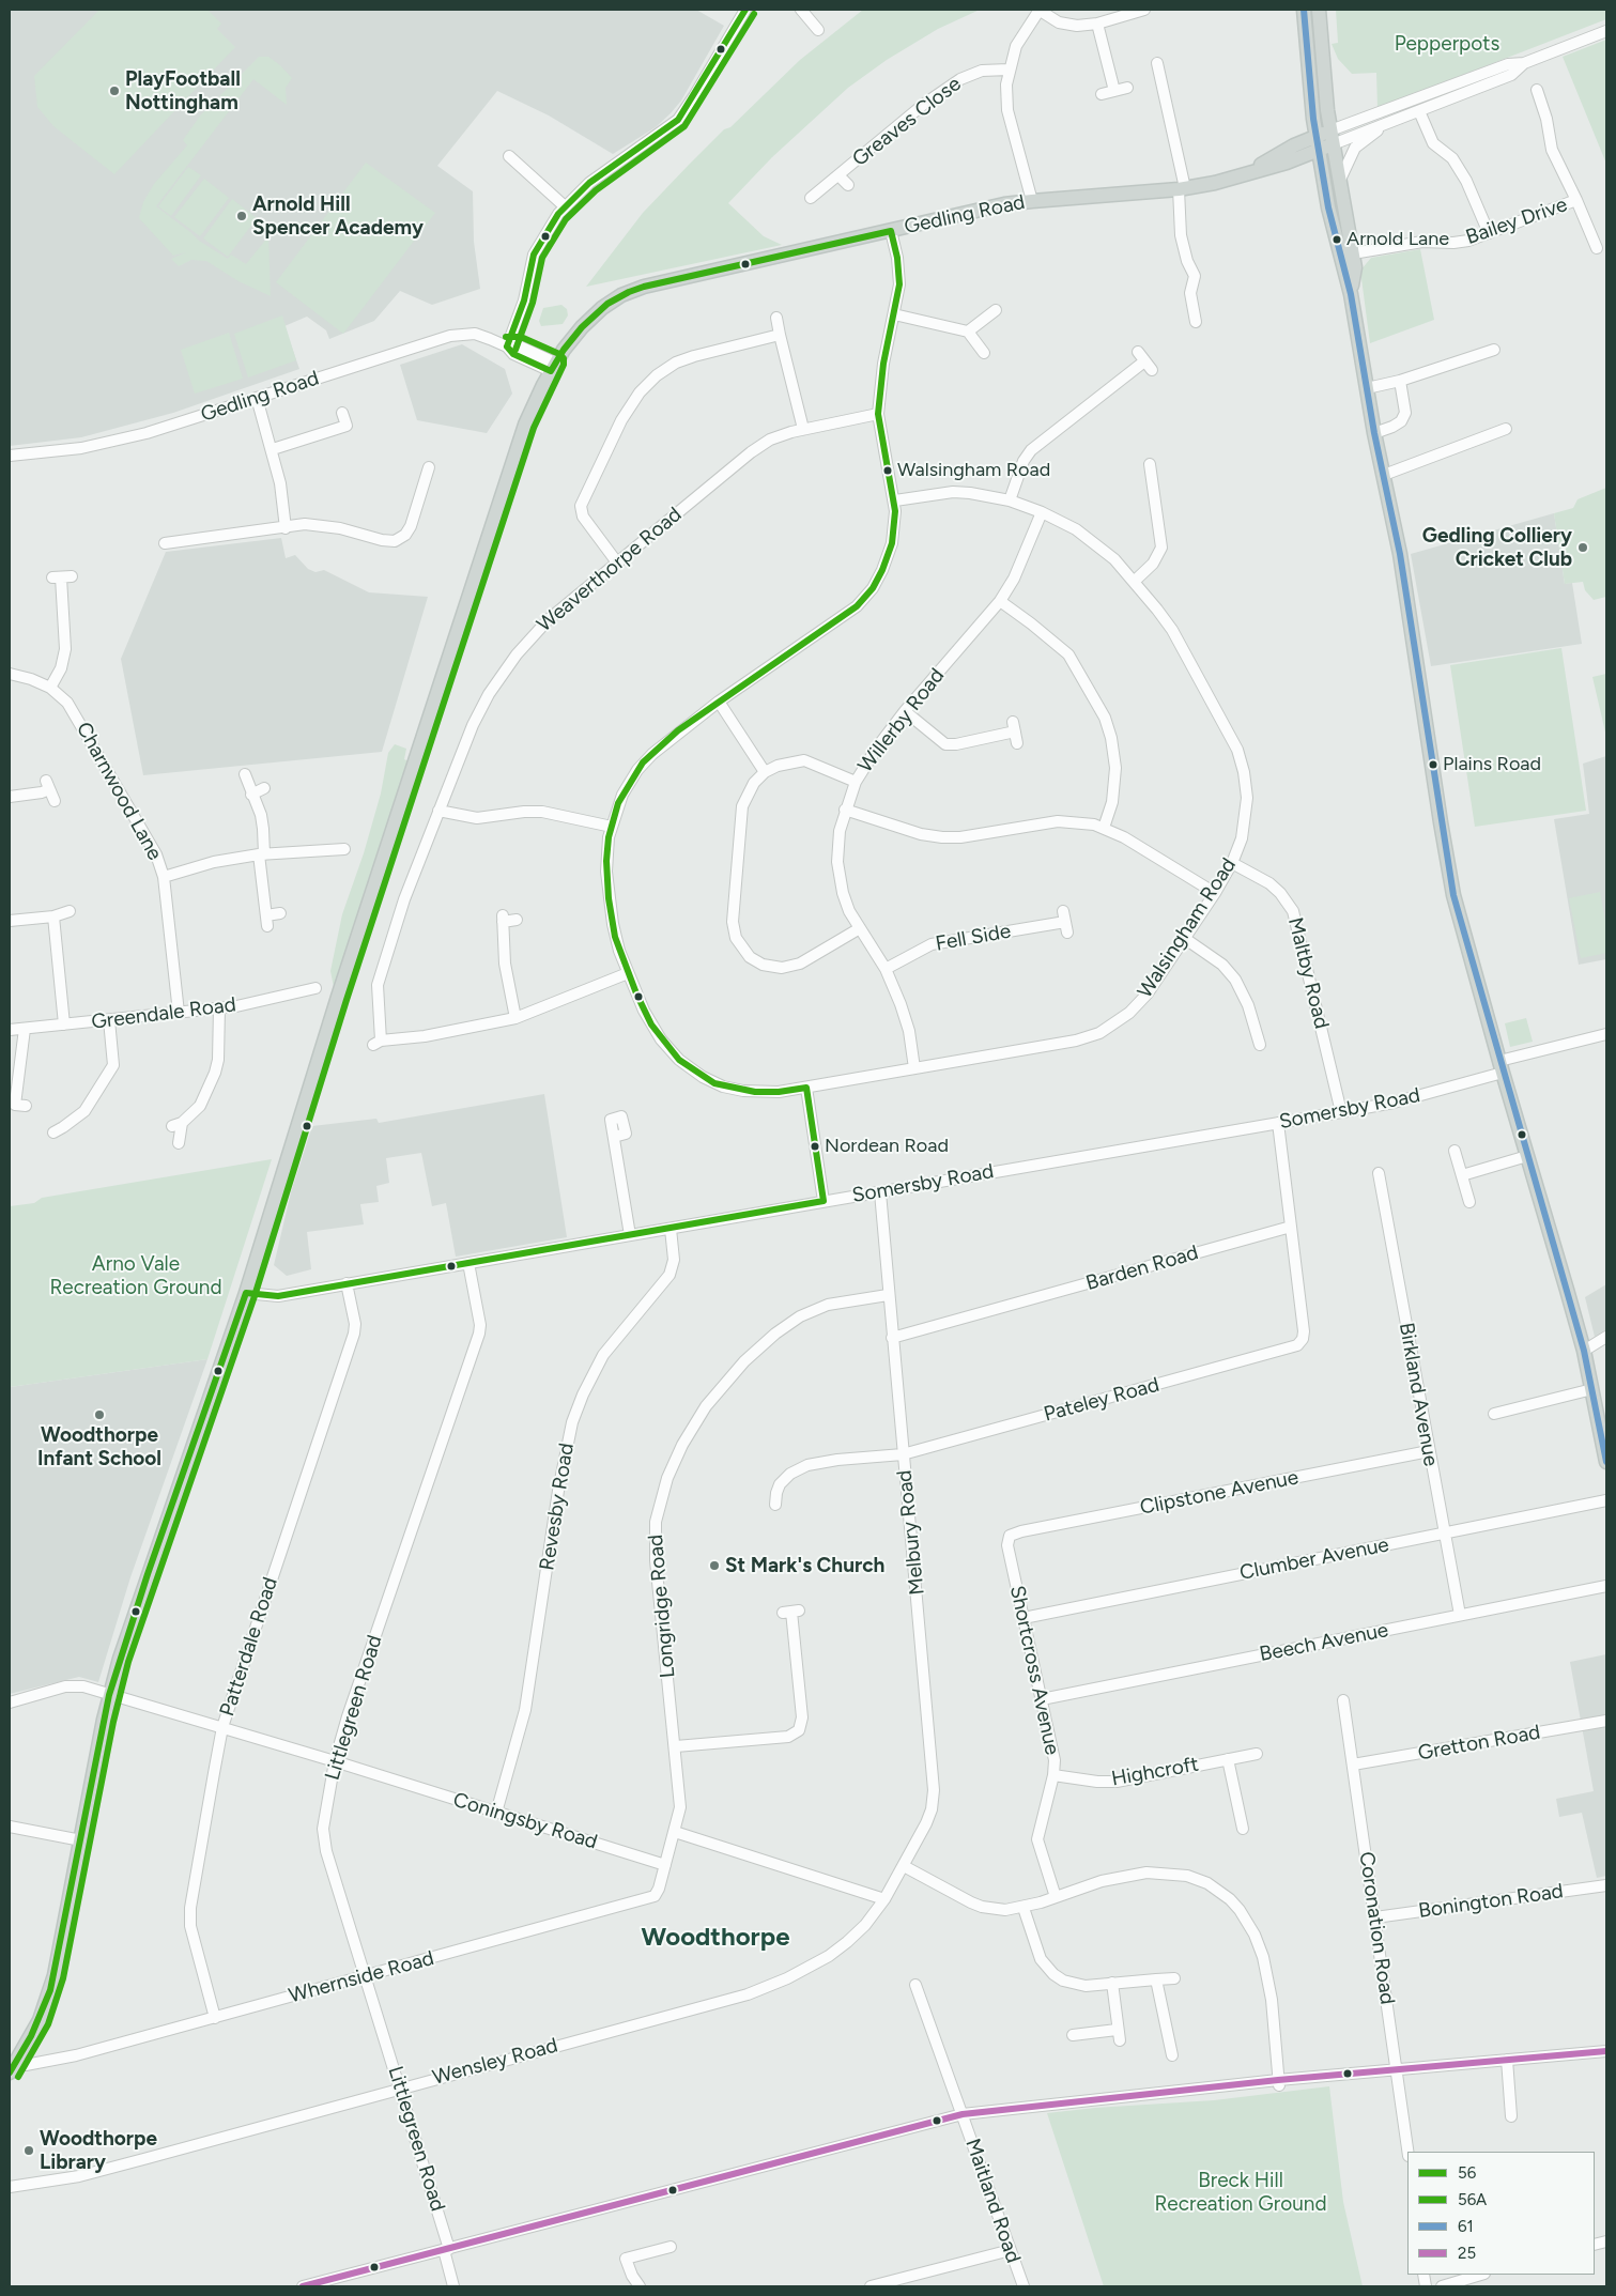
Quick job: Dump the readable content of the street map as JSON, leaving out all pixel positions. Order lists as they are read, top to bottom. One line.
{"streets":{"main road":["Gedling Road"],"street":["Greaves Close","Bailey Drive","Weaverthorpe Road","Willerby Road","Charnwood Lane","Walsingham Road","Fell Side","Maltby Road","Greendale Road","Somersby Road","Barden Road","Birkland Avenue","Pateley Road","Clipstone Avenue","Revesby Road","Melbury Road","Clumber Avenue","Longridge Road","Beech Avenue","Patterdale Road","Shortcross Avenue","Littlegreen Road","Gretton Road","Highcroft","Coningsby Road","Bonington Road","Coronation Road","Whernside Road","Wensley Road","Maitland Road"]},"crossings":[["Gedling Road","Walsingham Road"],["Weaverthorpe Road","Walsingham Road"],["Willerby Road","Walsingham Road"],["Willerby Road","Fell Side"],["Charnwood Lane","Greendale Road"],["Walsingham Road","Maltby Road"],["Maltby Road","Somersby Road"],["Somersby Road","Revesby Road"],["Somersby Road","Melbury Road"],["Somersby Road","Patterdale Road"],["Somersby Road","Littlegreen Road"],["Barden Road","Pateley Road"],["Barden Road","Melbury Road"],["Birkland Avenue","Clipstone Avenue"],["Birkland Avenue","Clumber Avenue"],["Birkland Avenue","Beech Avenue"],["Pateley Road","Melbury Road"],["Clipstone Avenue","Shortcross Avenue"],["Revesby Road","Coningsby Road"],["Melbury Road","Longridge Road"],["Melbury Road","Wensley Road"],["Clumber Avenue","Shortcross Avenue"],["Longridge Road","Whernside Road"],["Beech Avenue","Shortcross Avenue"],["Patterdale Road","Coningsby Road"],["Patterdale Road","Whernside Road"],["Shortcross Avenue","Highcroft"],["Littlegreen Road","Coningsby Road"],["Littlegreen Road","Whernside Road"],["Littlegreen Road","Wensley Road"],["Gretton Road","Coronation Road"],["Coningsby Road","Whernside Road"],["Bonington Road","Coronation Road"]],"districts":["Woodthorpe"],"parks":["Pepperpots","Arno Vale Recreation Ground","Breck Hill Recreation Ground"],"places":["PlayFootball Nottingham","Arnold Hill Spencer Academy","Arnold Lane","Walsingham Road","Gedling Colliery Cricket Club","Plains Road","Nordean Road","Woodthorpe Infant School","St Mark's Church","Woodthorpe Library"],"lines":["transit line 56","transit line 61","transit line 56A","transit line 25"],"legend":["56","56A","61","25"]}
